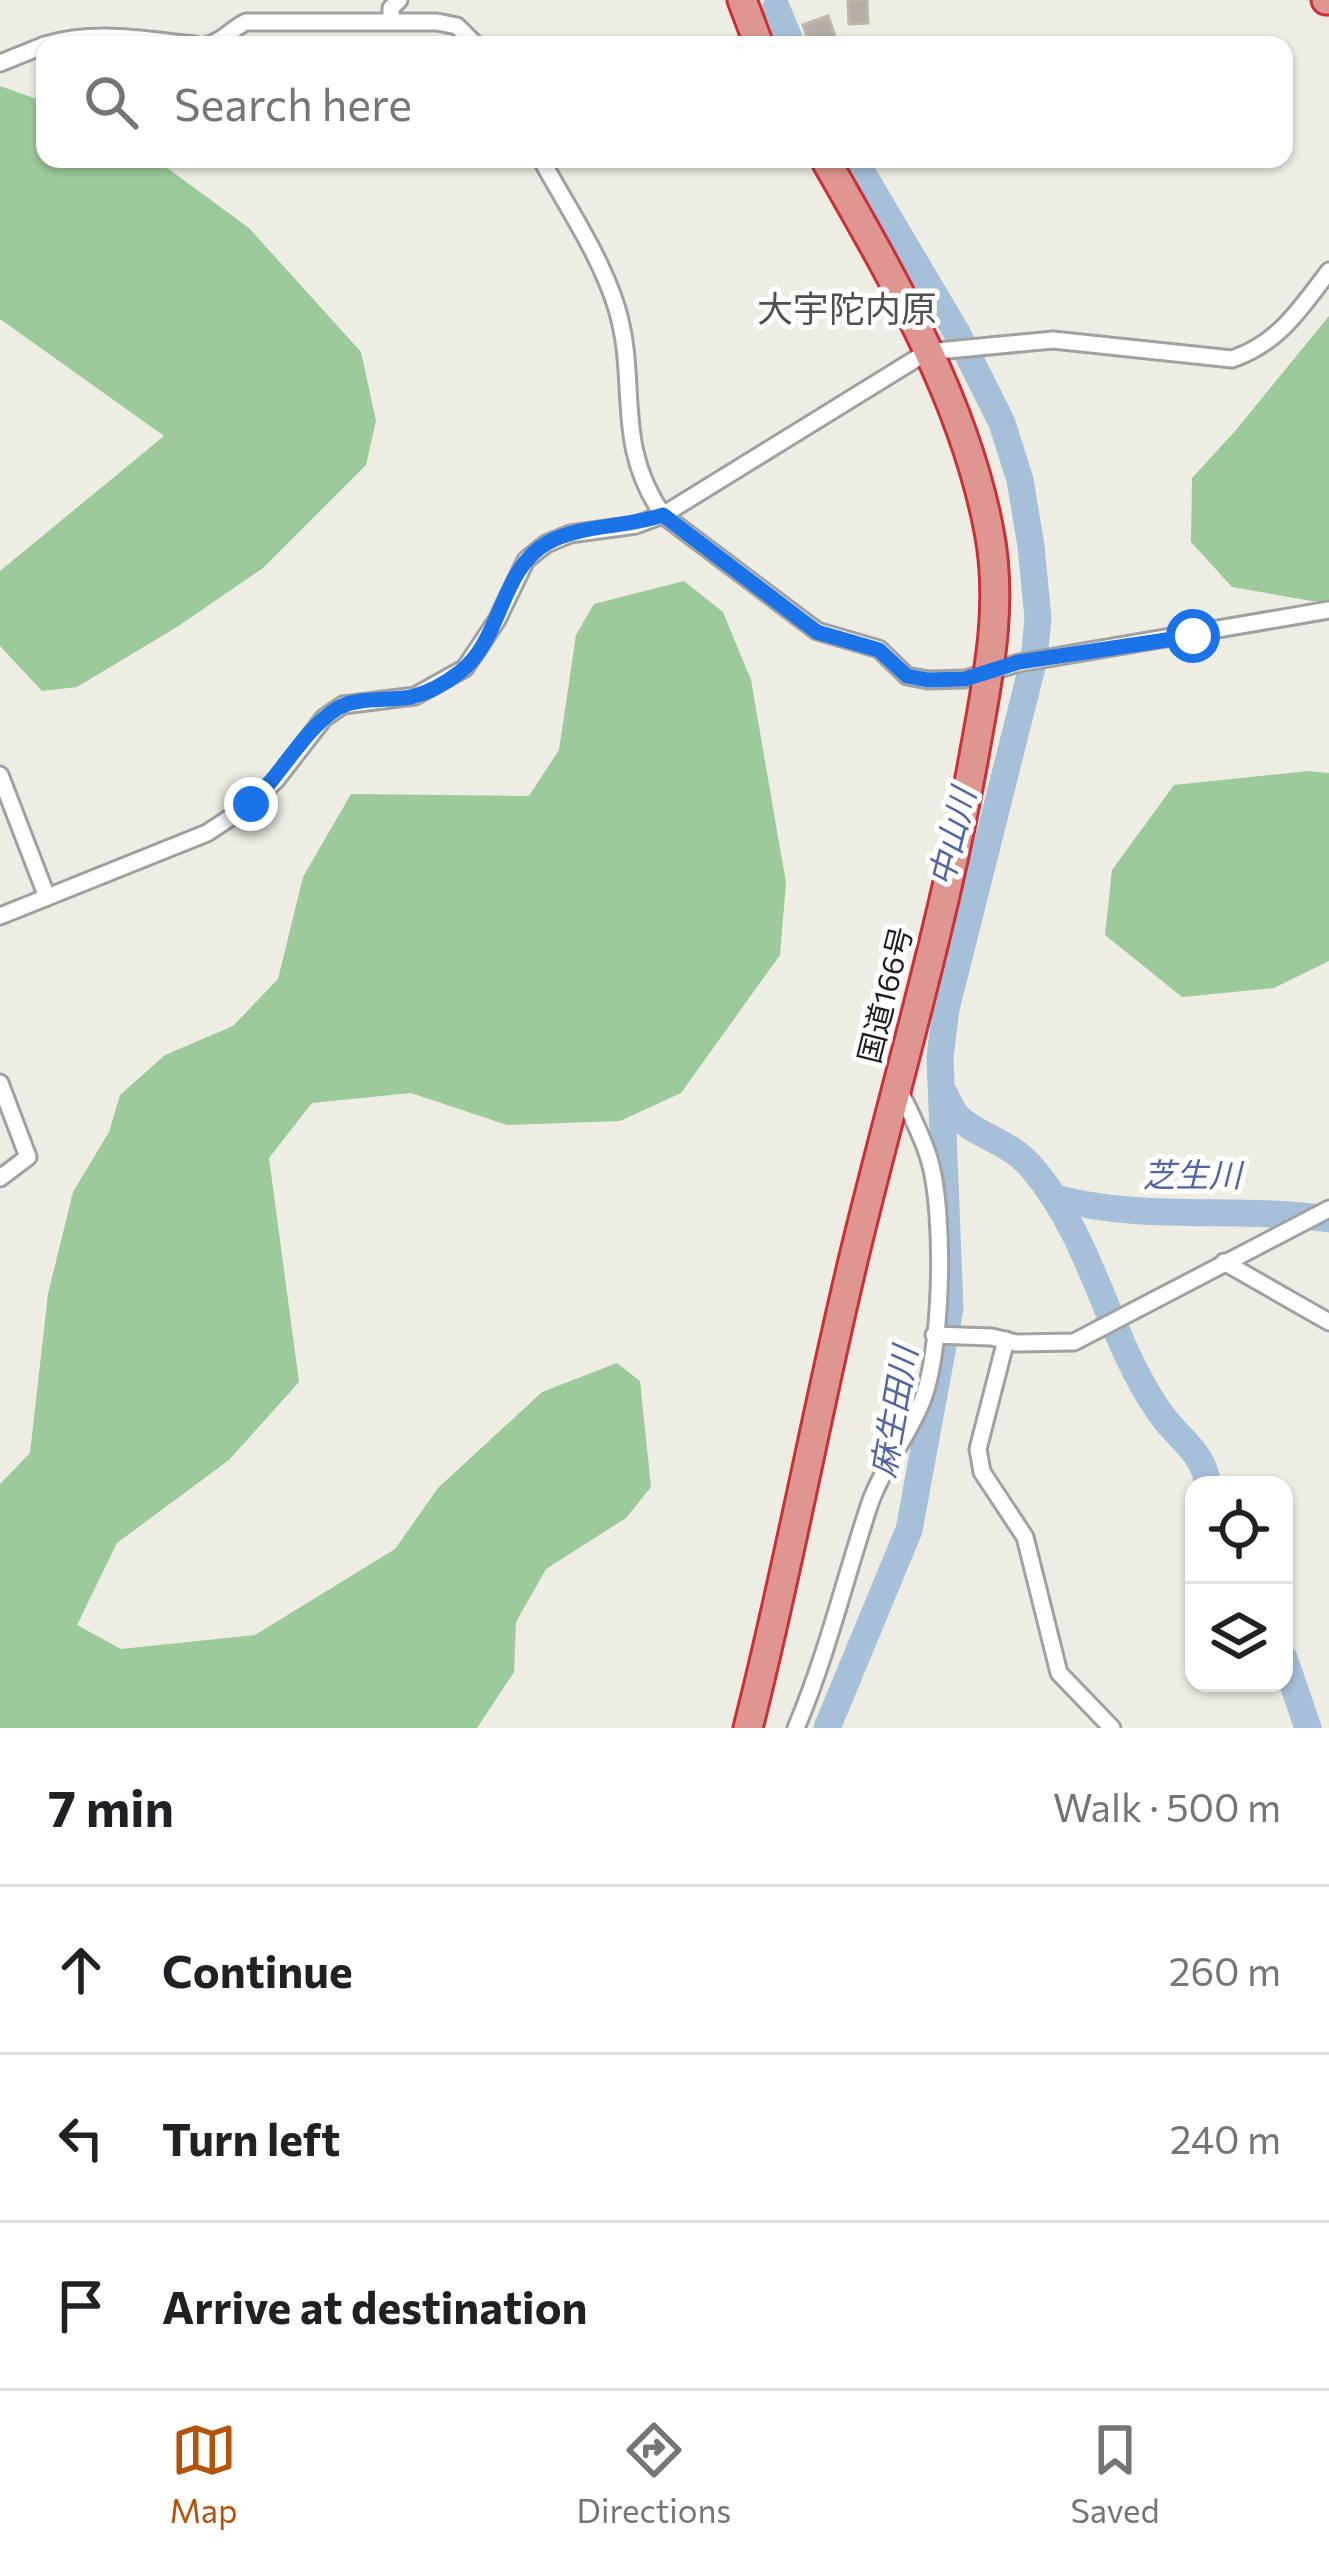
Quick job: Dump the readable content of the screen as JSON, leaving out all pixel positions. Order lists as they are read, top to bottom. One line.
{"streets":{"highway":["国道166号"]},"districts":["大宇陀内原"],"water":["中山川","芝生川","麻生田川"],"page":{"search":"Search here","heading":["7 min","Walk · 500 m"],"list":[["Continue","260 m"],["Turn left","240 m"],"Arrive at destination"],"nav":["Map","Directions","Saved"]}}
